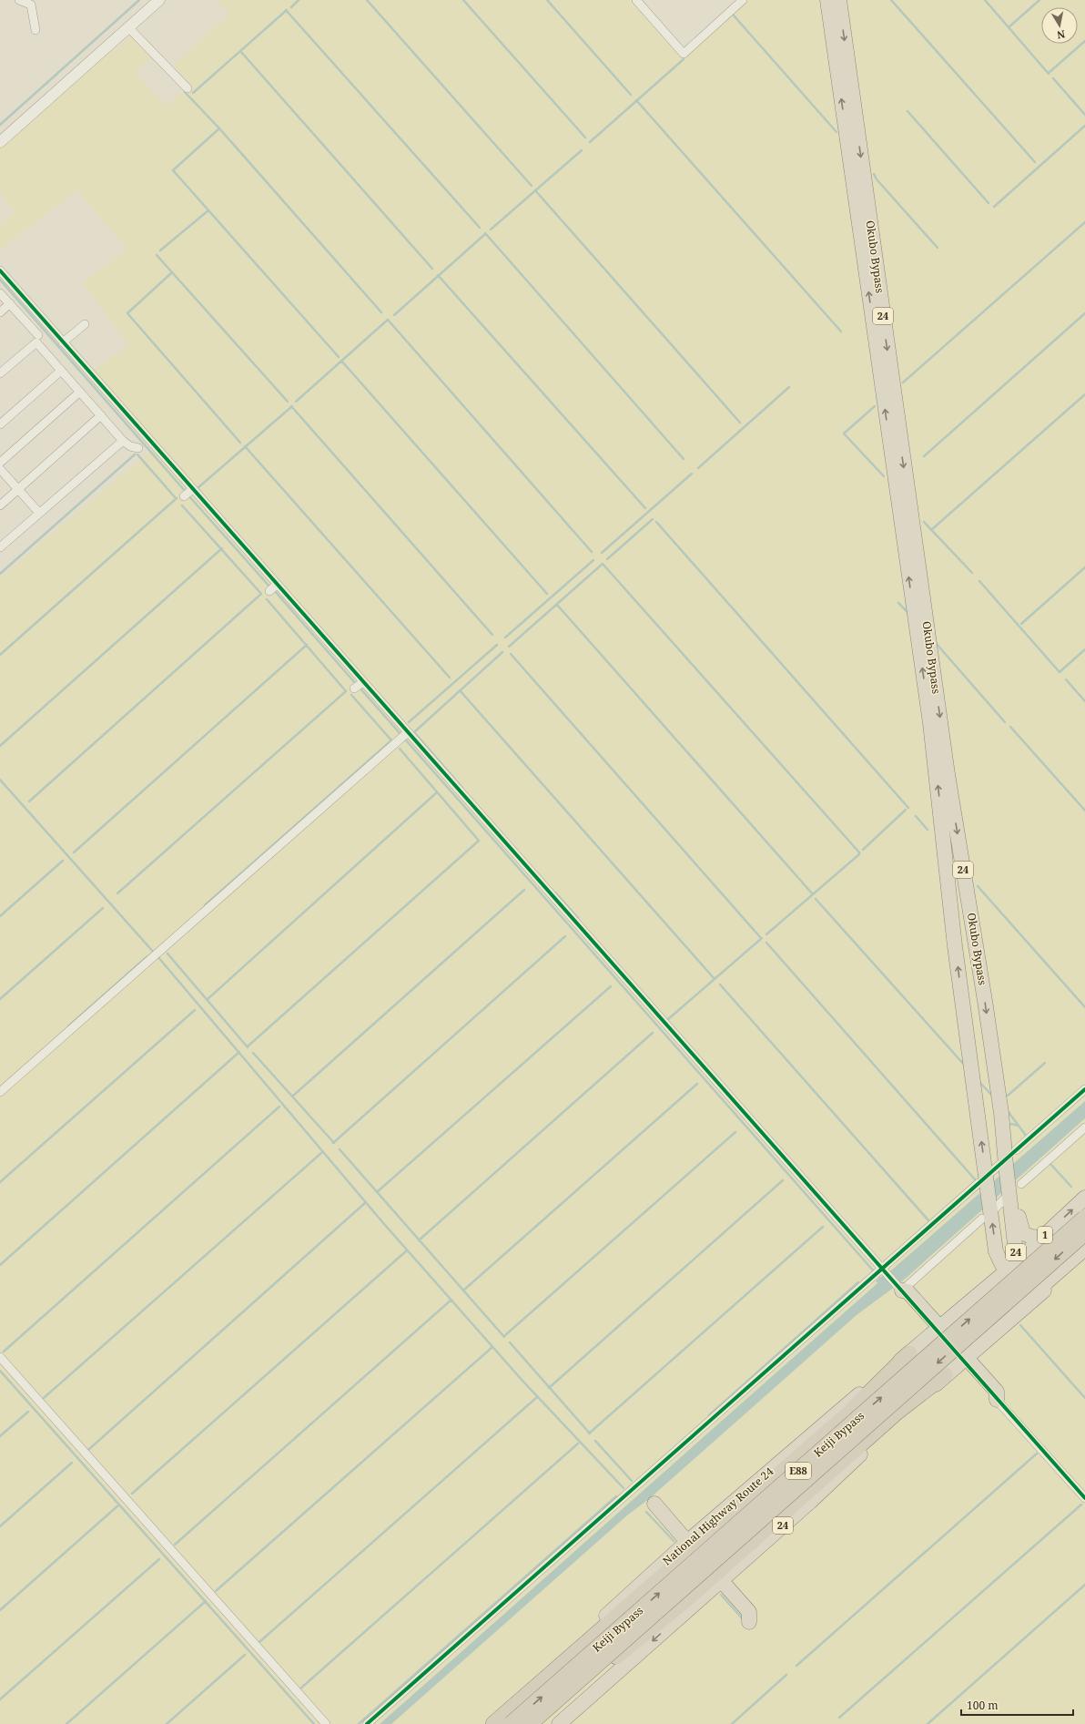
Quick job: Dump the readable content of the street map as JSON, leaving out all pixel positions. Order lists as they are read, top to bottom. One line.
{"streets":{"highway":["Okubo Bypass","24","1","Keiji Bypass","E88","National Highway Route 24"]},"crossings":[["Okubo Bypass","24"],["Okubo Bypass","1"],["Okubo Bypass","National Highway Route 24"],["1","National Highway Route 24"]],"scale_bar":"100 m","north":"bottom"}
